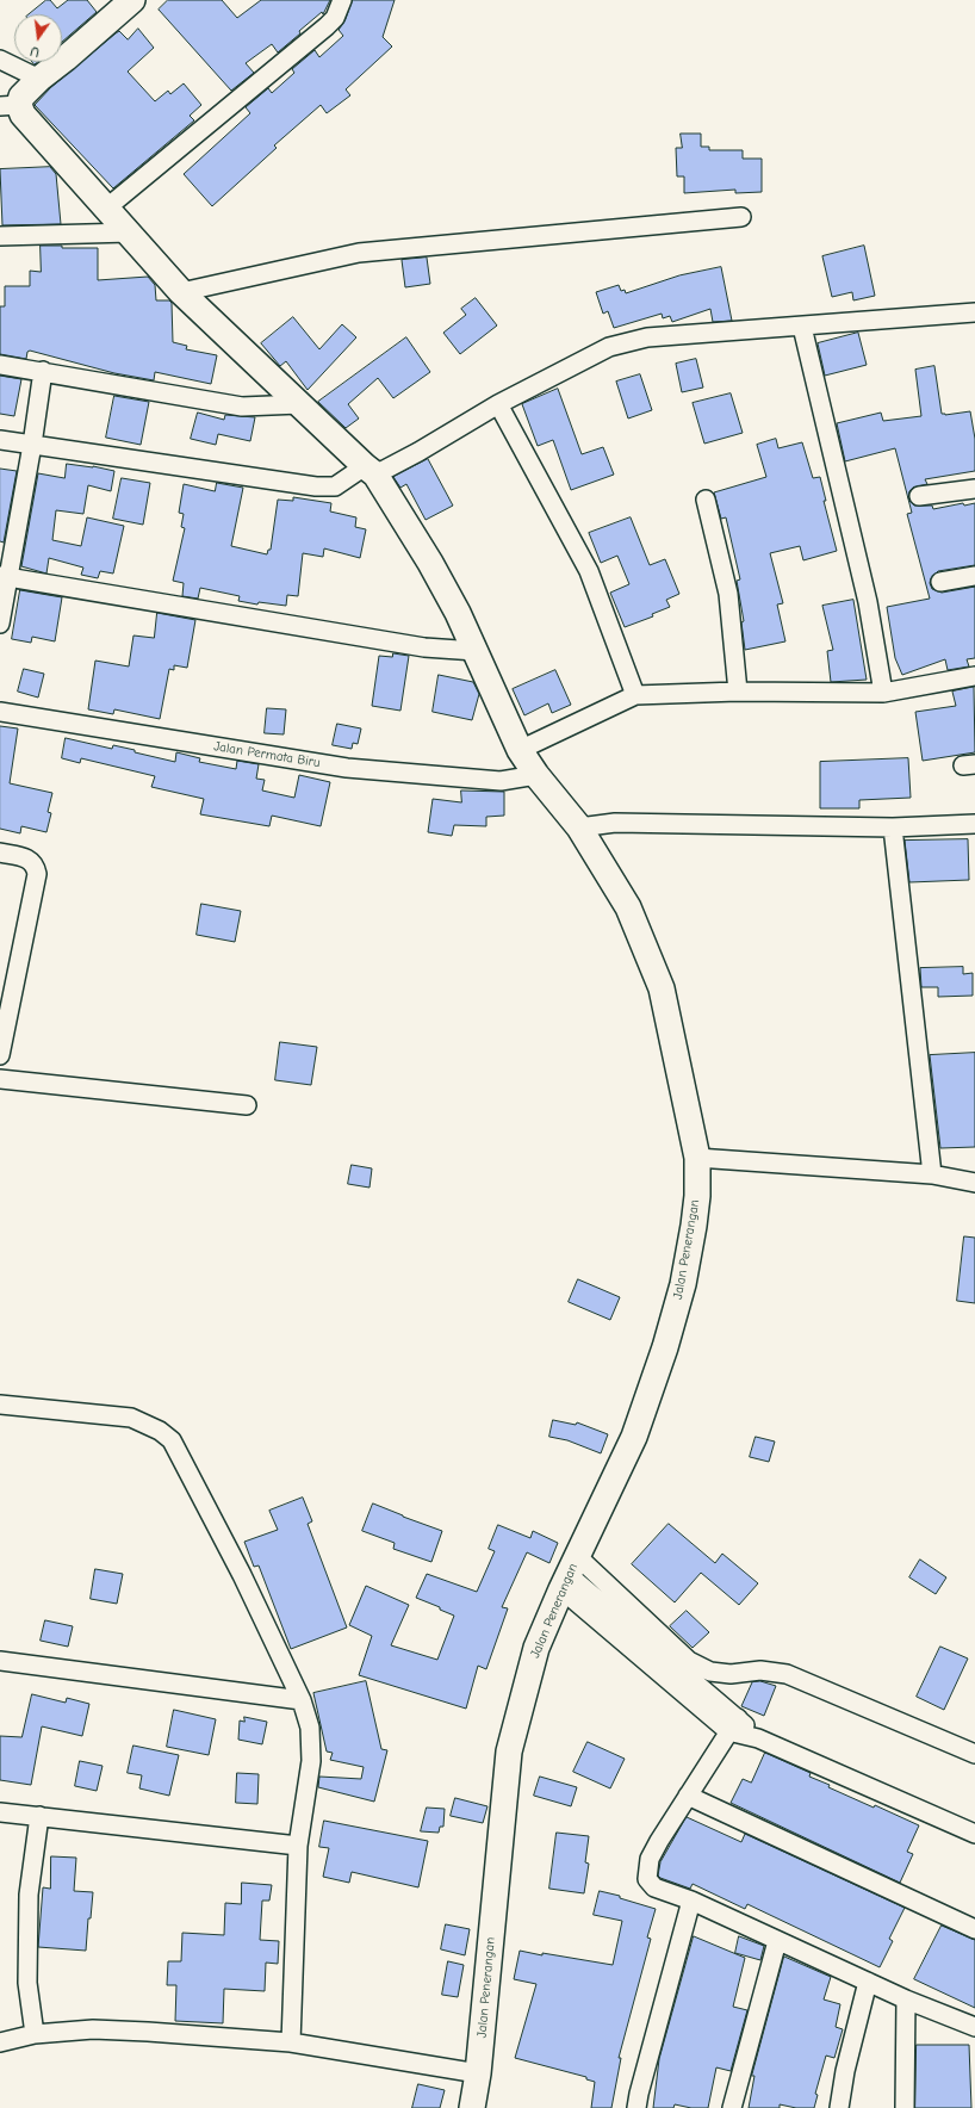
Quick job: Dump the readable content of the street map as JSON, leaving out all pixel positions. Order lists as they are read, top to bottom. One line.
{"streets":{"street":["Jalan Permata Biru","Jalan Penerangan"]},"crossings":[["Jalan Permata Biru","Jalan Penerangan"]],"north":"bottom"}
